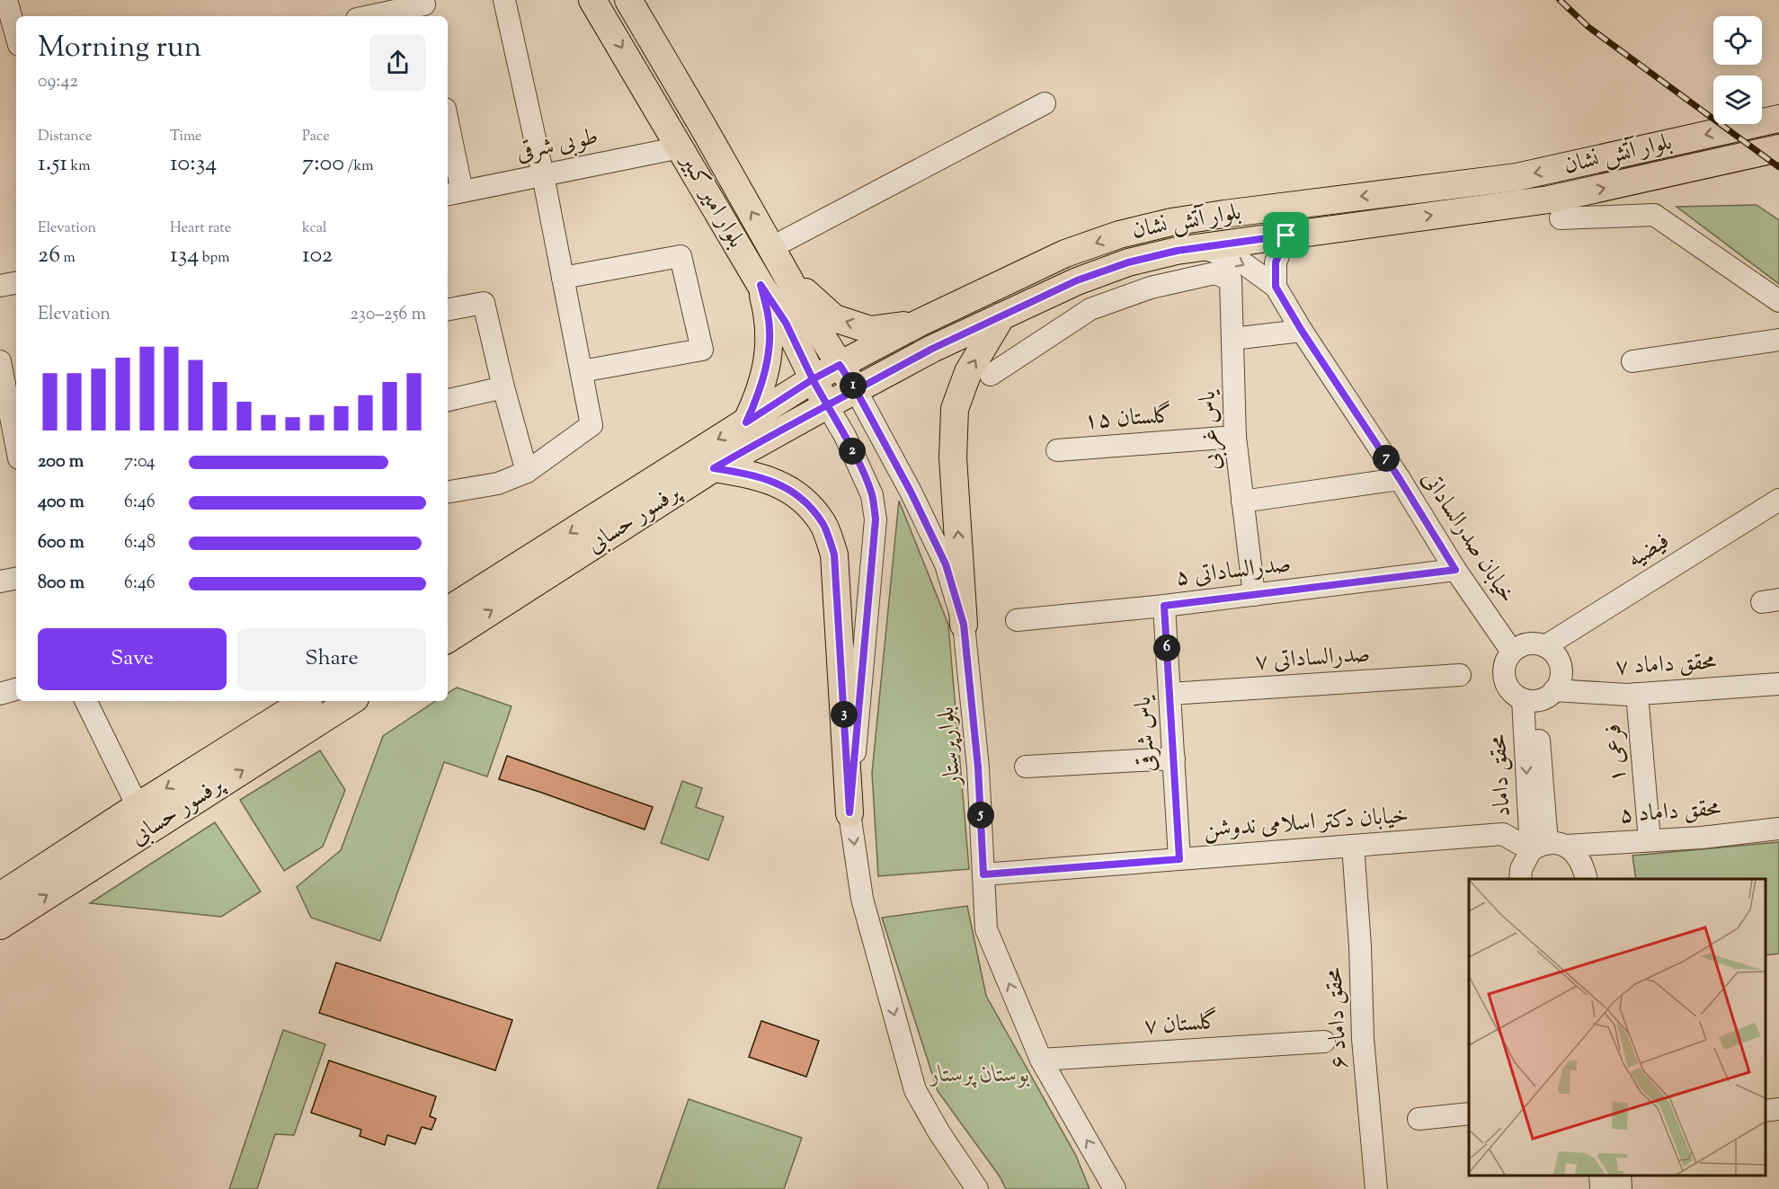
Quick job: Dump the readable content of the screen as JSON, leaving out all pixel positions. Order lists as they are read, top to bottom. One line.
{"streets":{"main road":["بلوار آتش نشان","بلوار امیر کبیر","پرفسور حسابی"],"street":["طوبی شرقی","گلستان ۱۵","یاس غربی","خیابان صدرالساداتی","فیضیه","صدرالساداتی ۵","صدرالساداتی ۷","محقق داماد ۷","یاس شرقی","بلوارپرستار","فرعی ۱","محقق داماد","محقق داماد ۵","خيابان دکتر اسلامی ندوشن","محقق داماد ۶","گلستان ۷"]},"crossings":[["طوبی شرقی","بلوار امیر کبیر"],["بلوار آتش نشان","بلوار امیر کبیر"],["بلوار آتش نشان","پرفسور حسابی"],["بلوار آتش نشان","بلوارپرستار"],["بلوار امیر کبیر","پرفسور حسابی"],["بلوار امیر کبیر","بلوارپرستار"],["گلستان ۱۵","یاس غربی"],["یاس غربی","صدرالساداتی ۵"],["خیابان صدرالساداتی","فیضیه"],["خیابان صدرالساداتی","صدرالساداتی ۵"],["خیابان صدرالساداتی","محقق داماد ۷"],["خیابان صدرالساداتی","محقق داماد"],["فیضیه","محقق داماد ۷"],["فیضیه","محقق داماد"],["صدرالساداتی ۵","یاس شرقی"],["صدرالساداتی ۷","یاس شرقی"],["محقق داماد ۷","فرعی ۱"],["محقق داماد ۷","محقق داماد"],["یاس شرقی","خيابان دکتر اسلامی ندوشن"],["بلوارپرستار","خيابان دکتر اسلامی ندوشن"],["بلوارپرستار","گلستان ۷"],["فرعی ۱","محقق داماد ۵"],["محقق داماد","محقق داماد ۵"],["محقق داماد","خيابان دکتر اسلامی ندوشن"],["محقق داماد ۵","خيابان دکتر اسلامی ندوشن"],["خيابان دکتر اسلامی ندوشن","محقق داماد ۶"]],"parks":["بوستان پرستار"],"page":{"heading":["Morning run","09:42"],"stats":[["Distance","1.51 km"],["Time","10:34"],["Pace","7:00 /km"],["Elevation","26 m"],["Heart rate","134 bpm"],["kcal","102"]],"chart":["Elevation","230–256 m"],"pins":["1","2","7","6","3","5"],"list":[{"name":"200 m","note":"7:04"},{"name":"400 m","note":"6:46"},{"name":"600 m","note":"6:48"},{"name":"800 m","note":"6:46"}],"buttons":["Save","Share"]}}
